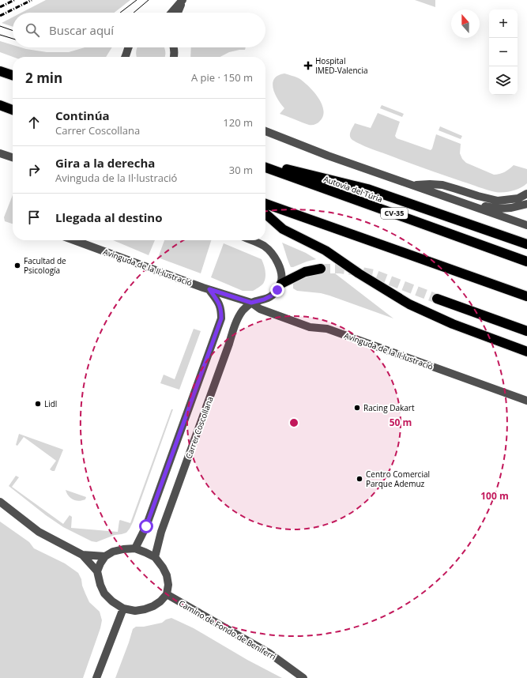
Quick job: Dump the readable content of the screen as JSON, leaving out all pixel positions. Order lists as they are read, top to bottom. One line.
{"streets":{"highway":["Autovia del Túria","CV-35"],"street":["Avinguda de la Il·lustració","Carrer Coscollana","Camino de Fondo de Beniferri"]},"crossings":[["Avinguda de la Il·lustració","Carrer Coscollana"],["Carrer Coscollana","Camino de Fondo de Beniferri"]],"places":{"health":["Hospital IMED-Valencia"],"other":["Facultad de Psicología","Lidl","Racing Dakart","Centro Comercial Parque Ademuz"]},"north":"top","page":{"map_buttons":["+","−"],"search":"Buscar aquí","heading":["2 min","A pie · 150 m"],"list":[["Continúa","Carrer Coscollana","120 m"],["Gira a la derecha","Avinguda de la Il·lustració","30 m"],"Llegada al destino"]},"rings":["50 m","100 m"]}
